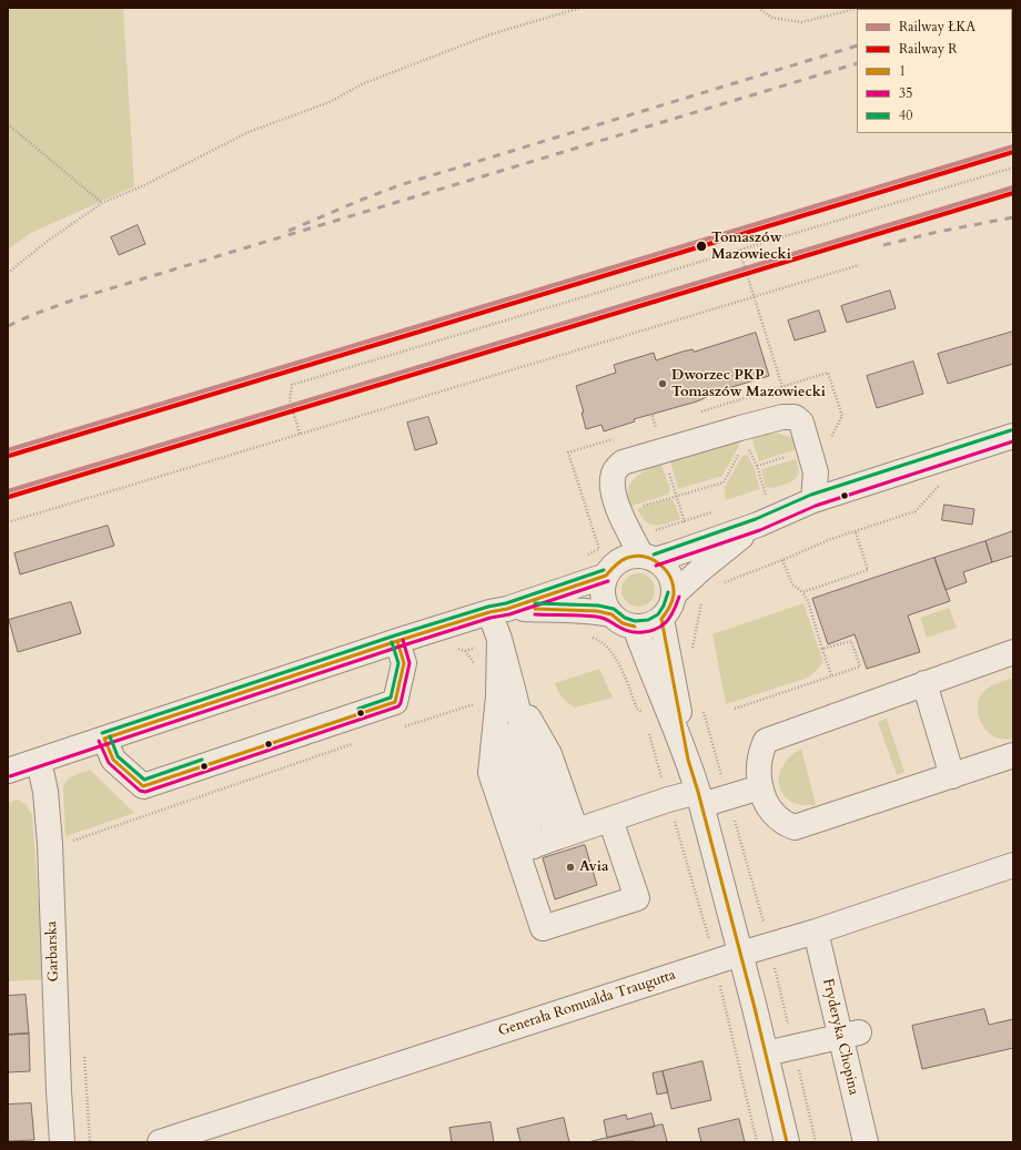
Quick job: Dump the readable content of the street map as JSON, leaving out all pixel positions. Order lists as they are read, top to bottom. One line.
{"streets":{"street":["Garbarska","Generała Romualda Traugutta","Fryderyka Chopina"]},"crossings":[["Generała Romualda Traugutta","Fryderyka Chopina"]],"places":["Tomaszów Mazowiecki","Dworzec PKP Tomaszów Mazowiecki","Avia"],"lines":["rail line ŁKA","rail line R","transit line 40","transit line 35","transit line 1"],"legend":["Railway ŁKA","Railway R","1","35","40"]}
